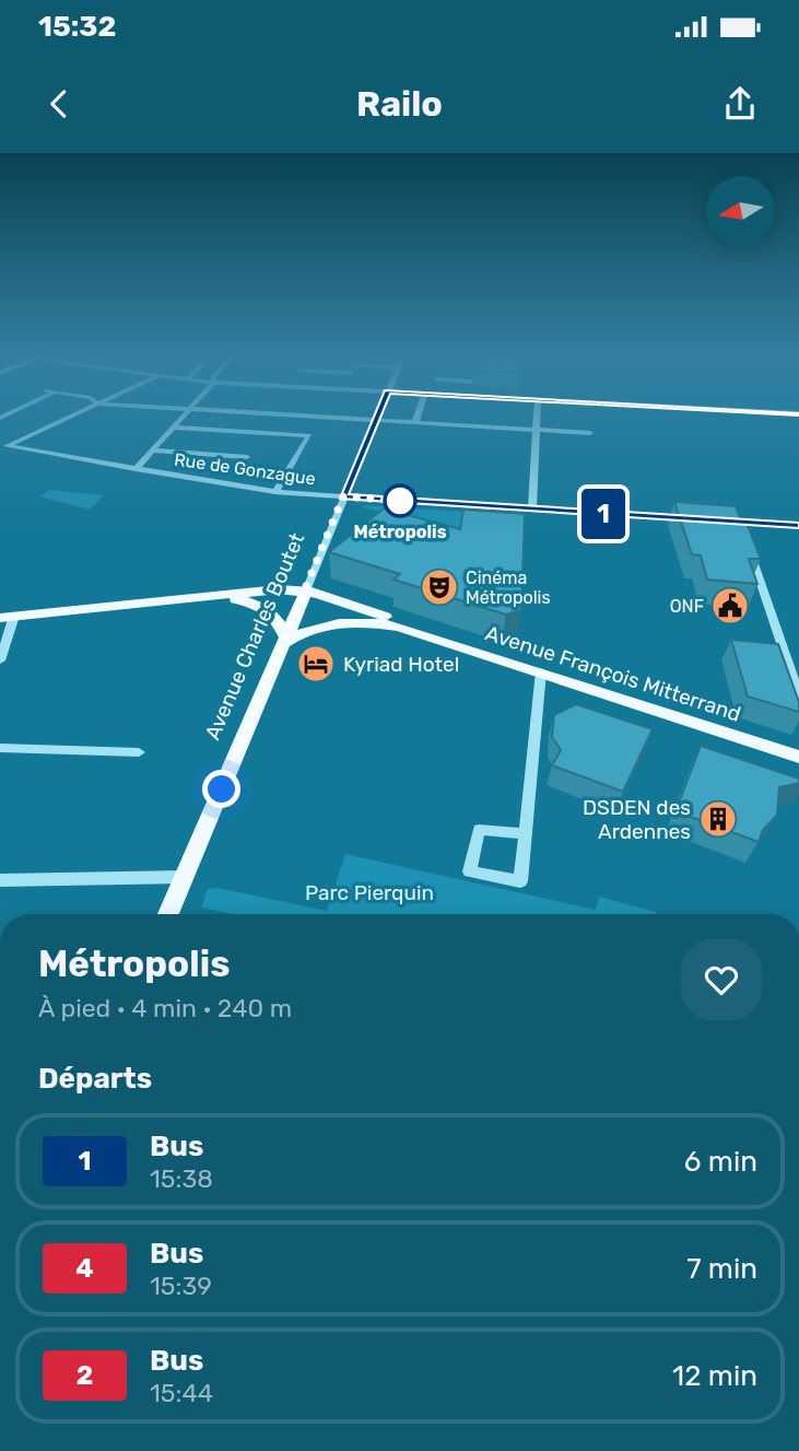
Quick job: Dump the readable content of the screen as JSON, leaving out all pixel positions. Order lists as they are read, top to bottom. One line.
{"streets":{"main road":["Avenue Charles Boutet","Avenue François Mitterrand"],"street":["Rue de Gonzague"]},"crossings":[["Rue de Gonzague","Avenue Charles Boutet"]],"parks":["Parc Pierquin"],"places":{"other":["Métropolis"],"theatre":["Cinéma Métropolis"],"public building":["ONF"],"hotel":["Kyriad Hotel"],"building":["DSDEN des Ardennes"]},"lines":["bus line 1"],"north":"left","page":{"status":"15:32","header":"Railo","on_map":"1","heading":[["Métropolis","À pied · 4 min · 240 m"],"Départs"],"list":[{"mark":"1","name":"Bus","note":"15:38","value":"6 min"},{"mark":"4","name":"Bus","note":"15:39","value":"7 min"},{"mark":"2","name":"Bus","note":"15:44","value":"12 min"}]}}
